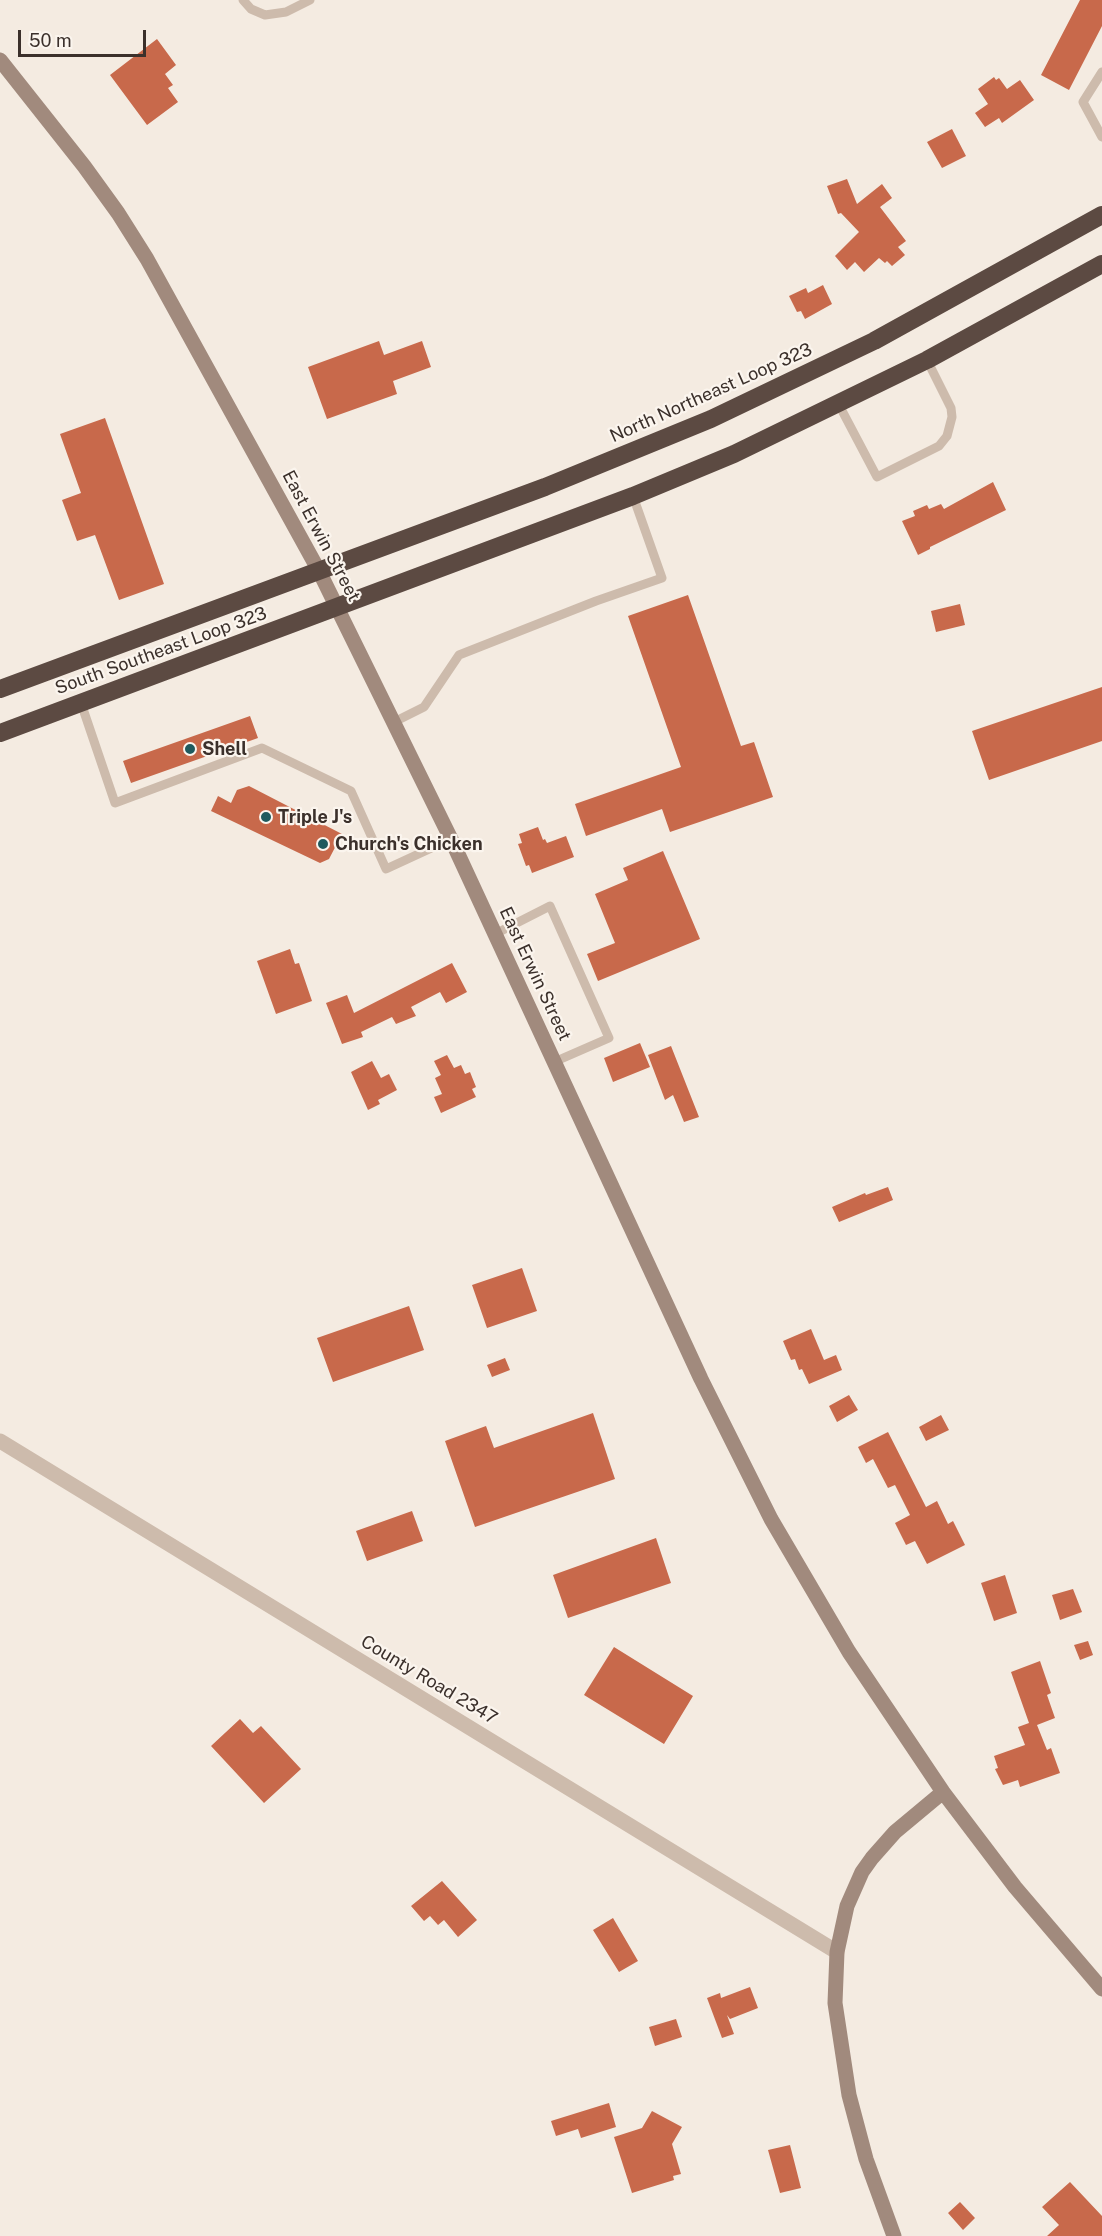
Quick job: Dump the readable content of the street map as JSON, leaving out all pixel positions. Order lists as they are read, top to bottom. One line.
{"streets":{"highway":["North Northeast Loop 323","South Southeast Loop 323"],"main road":["East Erwin Street"],"street":["County Road 2347"]},"crossings":[["North Northeast Loop 323","East Erwin Street"],["North Northeast Loop 323","South Southeast Loop 323"],["East Erwin Street","South Southeast Loop 323"]],"places":["Shell","Triple J's","Church's Chicken"],"scale_bar":"50 m"}
